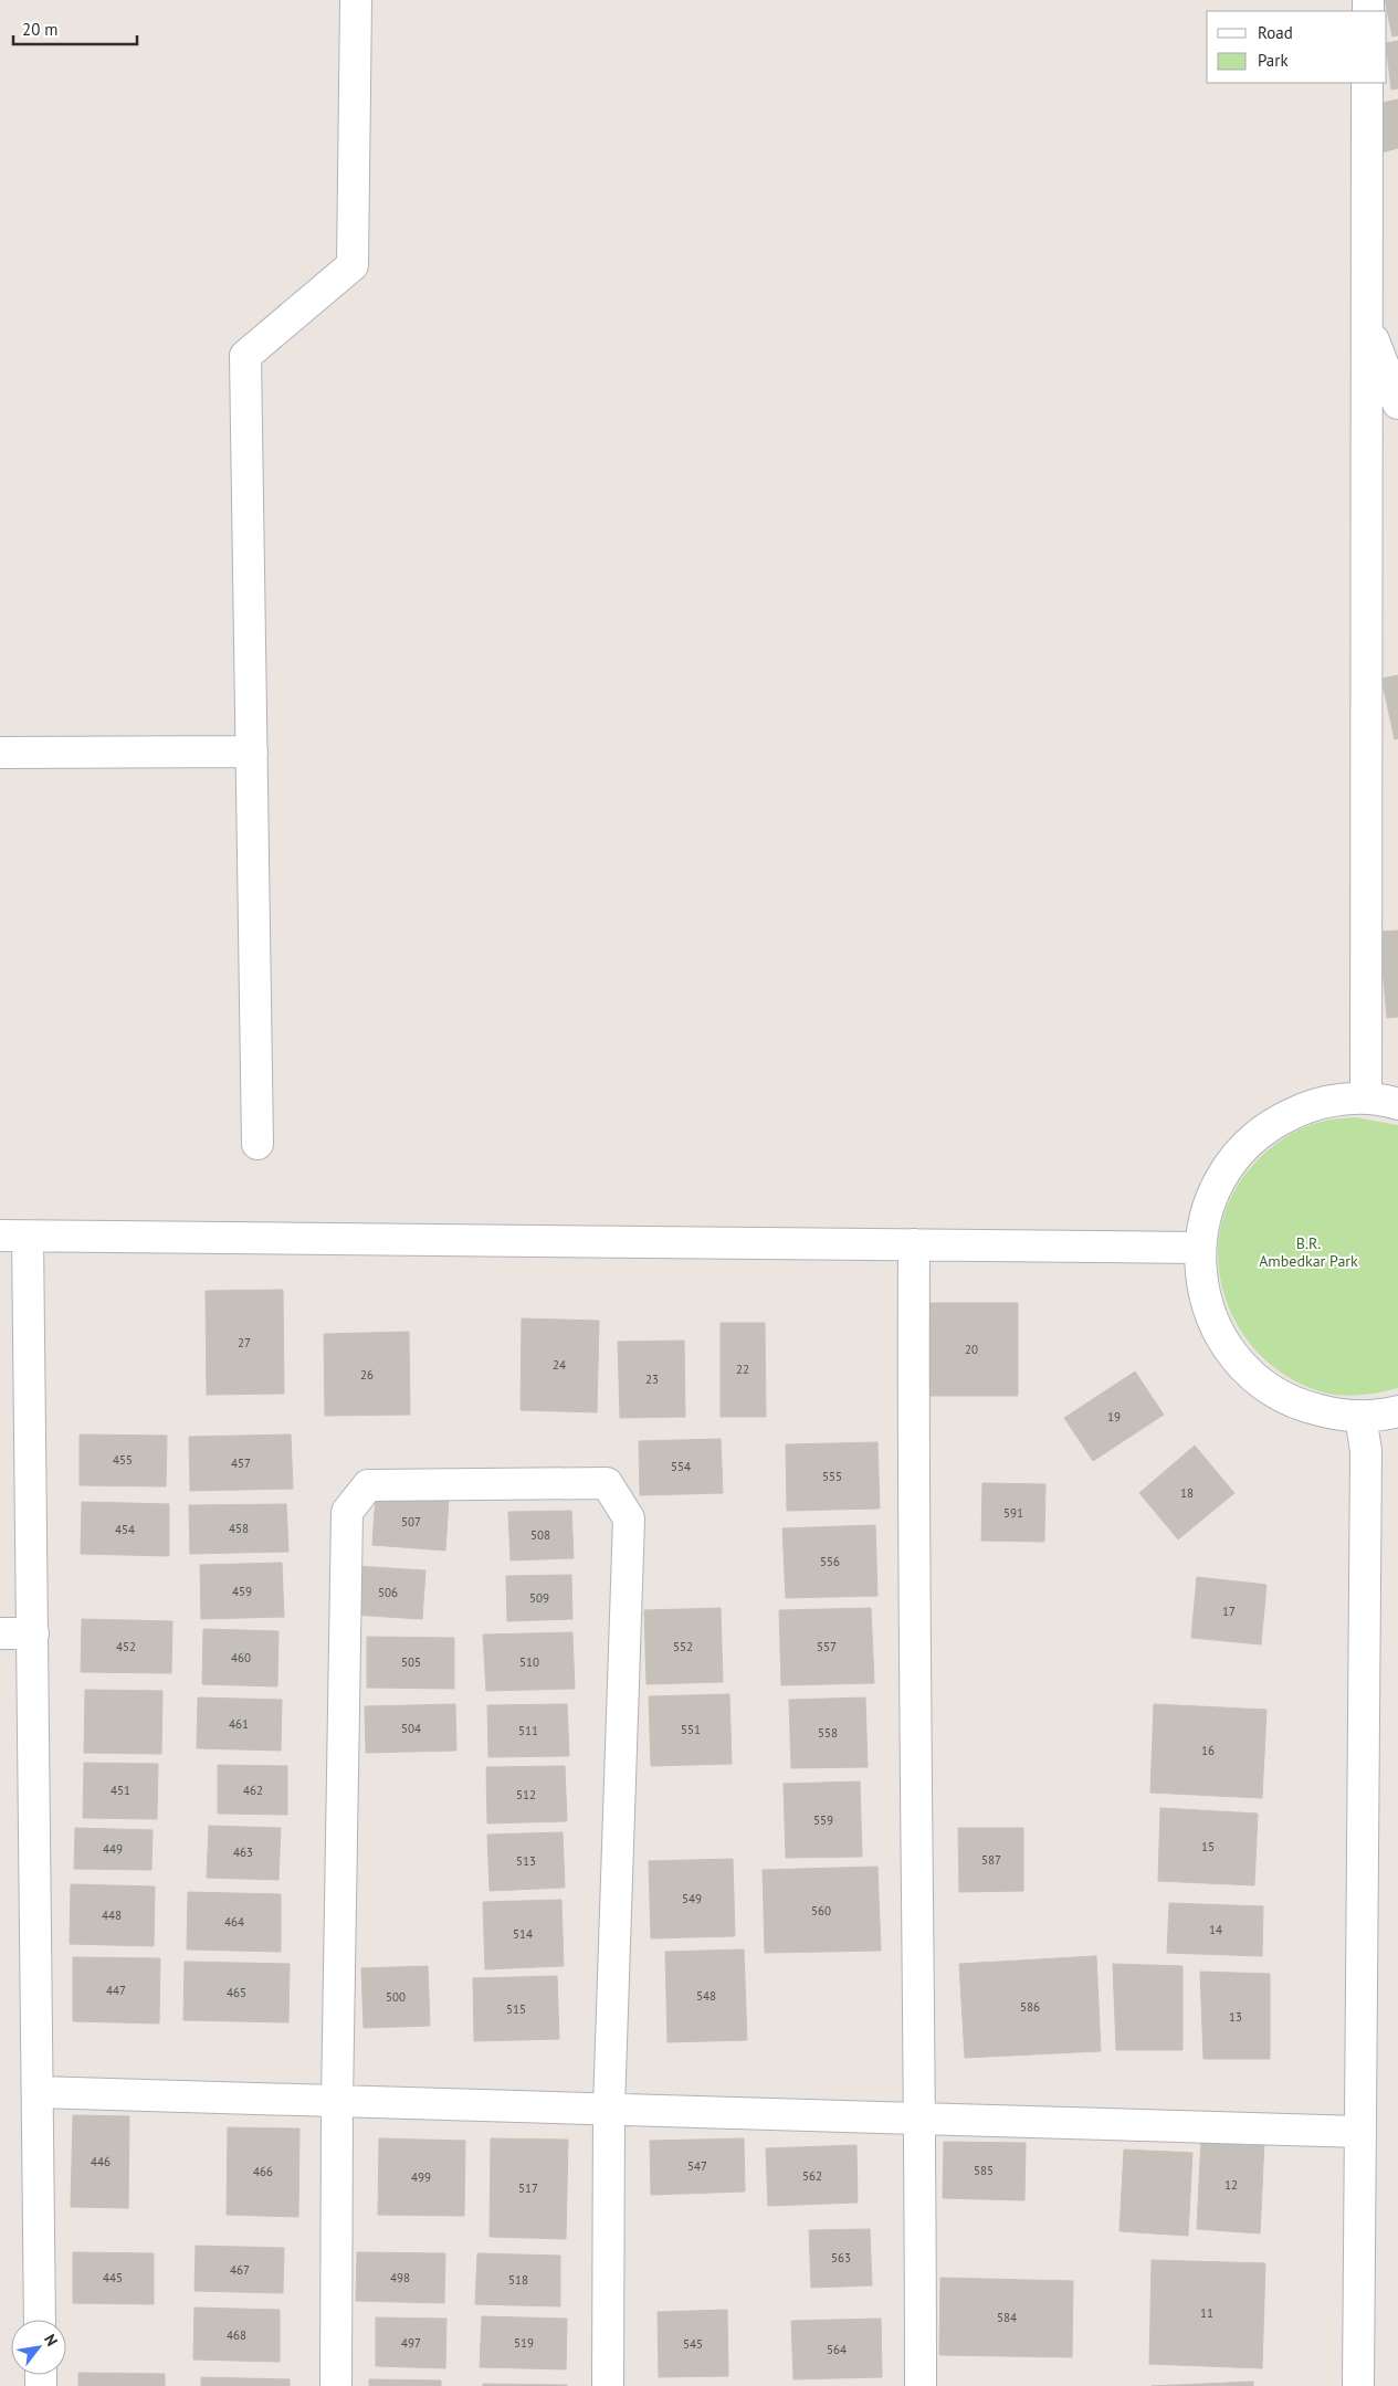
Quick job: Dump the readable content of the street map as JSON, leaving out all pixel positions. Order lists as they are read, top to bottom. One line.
{"parks":["B.R. Ambedkar Park"],"house_numbers":["27","20","24","22","26","23","19","455","457","554","555","18","591","507","458","454","508","556","459","506","509","17","452","552","557","460","505","510","461","504","551","511","558","16","451","462","512","559","15","449","463","587","513","549","560","448","464","14","514","447","465","548","500","586","515","13","446","547","585","466","562","499","12","517","563","467","445","498","518","11","584","468","497","519","545","564"],"legend":["Road","Park"],"scale_bar":"20 m","north":"top right"}
